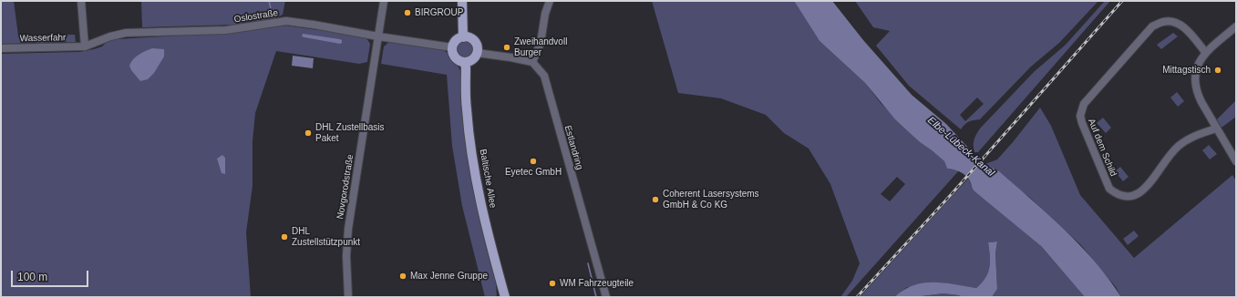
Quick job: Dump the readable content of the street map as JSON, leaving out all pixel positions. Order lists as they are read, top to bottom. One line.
{"streets":{"main road":["Baltische Allee"],"street":["Oslostraße","Wasserfahr","Estlandring","Auf dem Schild","Novgorodstraße"]},"crossings":[["Oslostraße","Wasserfahr"],["Oslostraße","Baltische Allee"],["Oslostraße","Novgorodstraße"]],"water":["Elbe-Lübeck-Kanal"],"places":["BIRGROUP","Zweihandvoll Burger","Mittagstisch","DHL Zustellbasis Paket","Eyetec GmbH","Coherent Lasersystems GmbH & Co KG","DHL Zustellstützpunkt","Max Jenne Gruppe","WM Fahrzeugteile"],"scale_bar":"100 m"}
